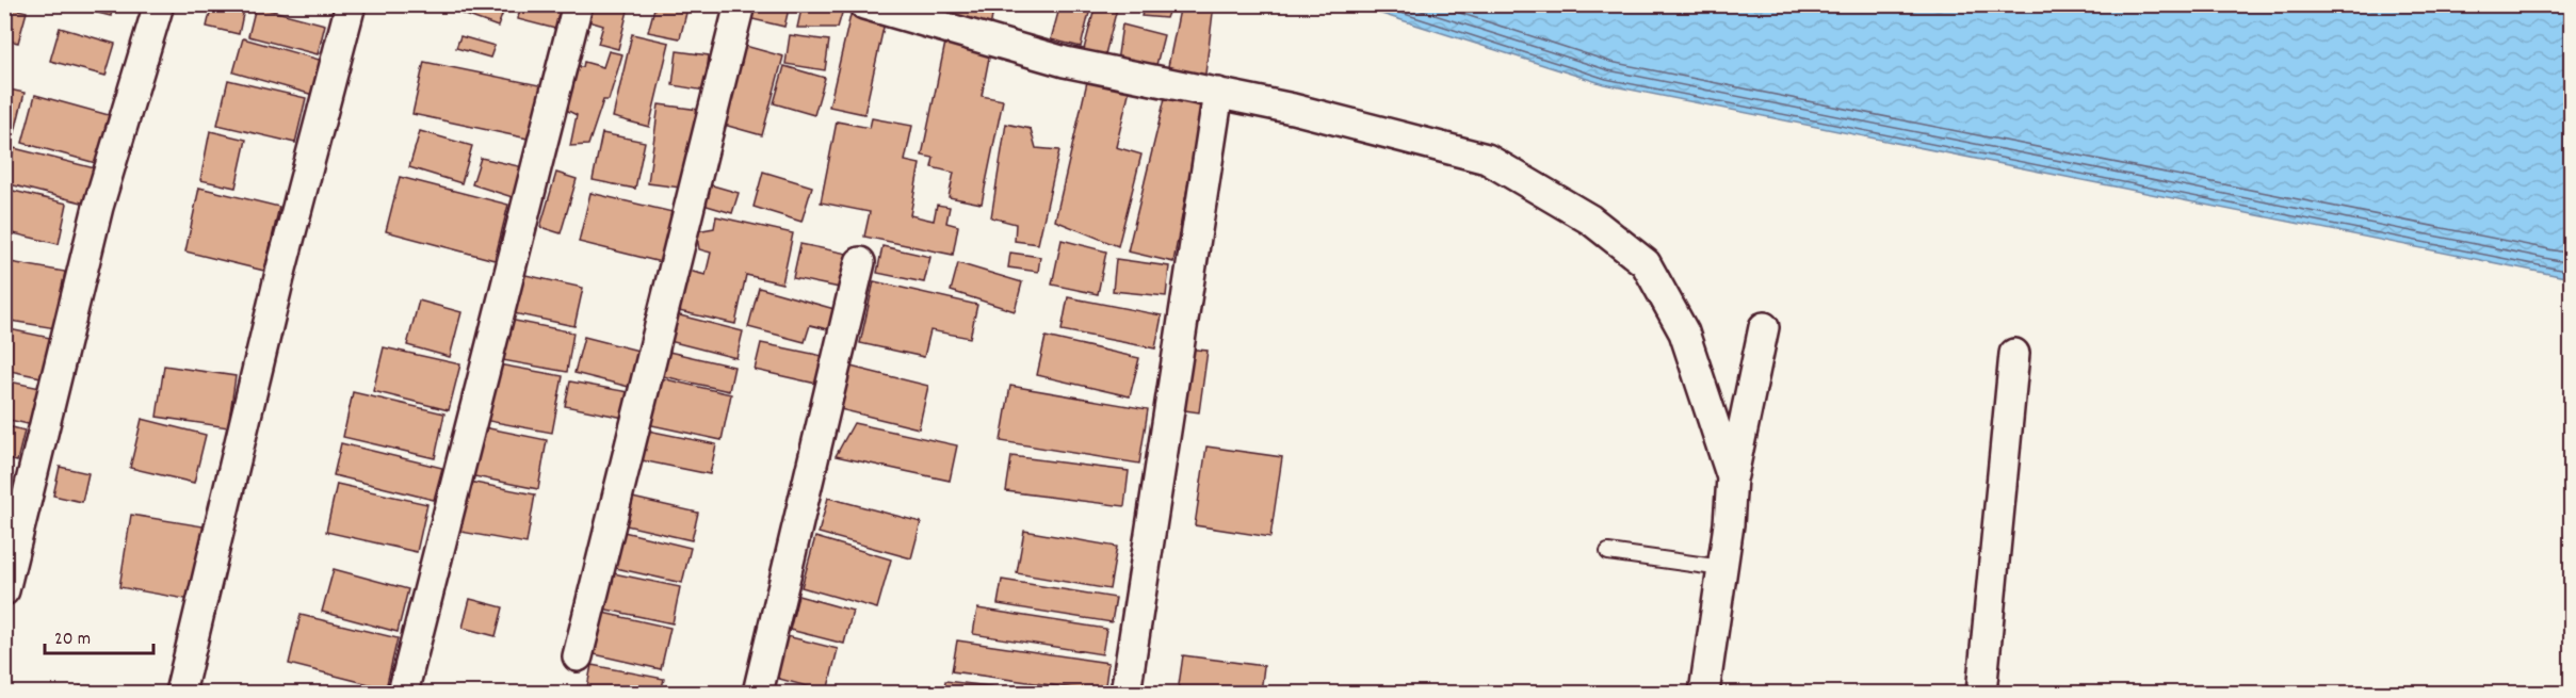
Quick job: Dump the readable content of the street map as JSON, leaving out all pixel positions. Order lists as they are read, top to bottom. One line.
{"scale_bar":"20 m"}
